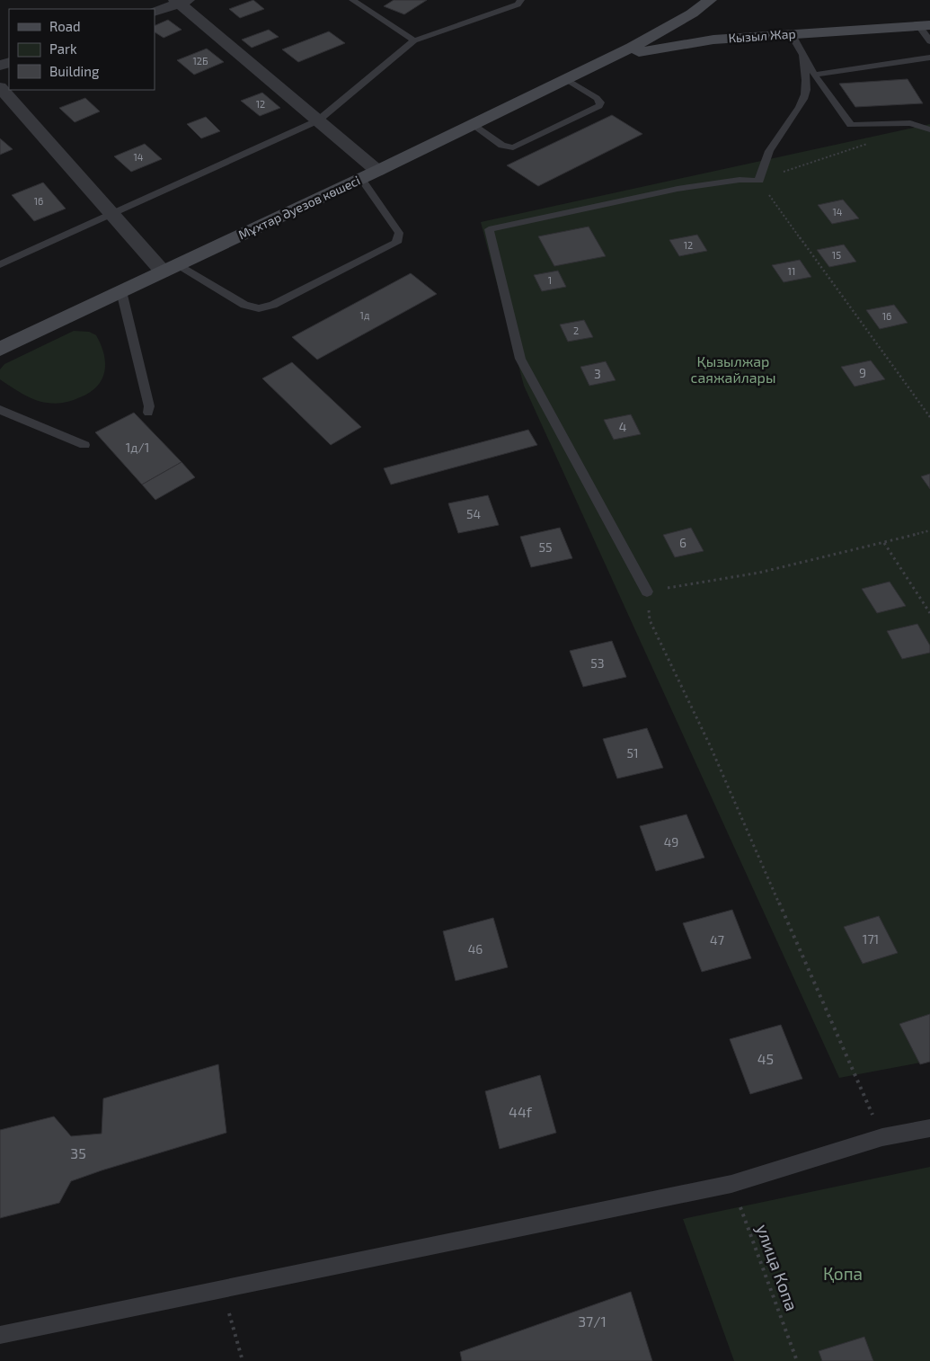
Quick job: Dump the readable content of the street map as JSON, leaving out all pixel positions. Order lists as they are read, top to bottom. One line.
{"streets":{"main road":["Кызыл Жар","Мұхтар Әуезов көшесі"],"path":["улица Копа"]},"crossings":[["Кызыл Жар","Мұхтар Әуезов көшесі"]],"parks":["Қызылжар саяжайлары","Қопа"],"house_numbers":["12Б","12","14","16","14","12","15","11","1","1д","16","2","9","3","4","1д/1","54","6","55","53","51","49","171","47","46","45","44f","35","37/1"],"legend":["Road","Park","Building"]}
